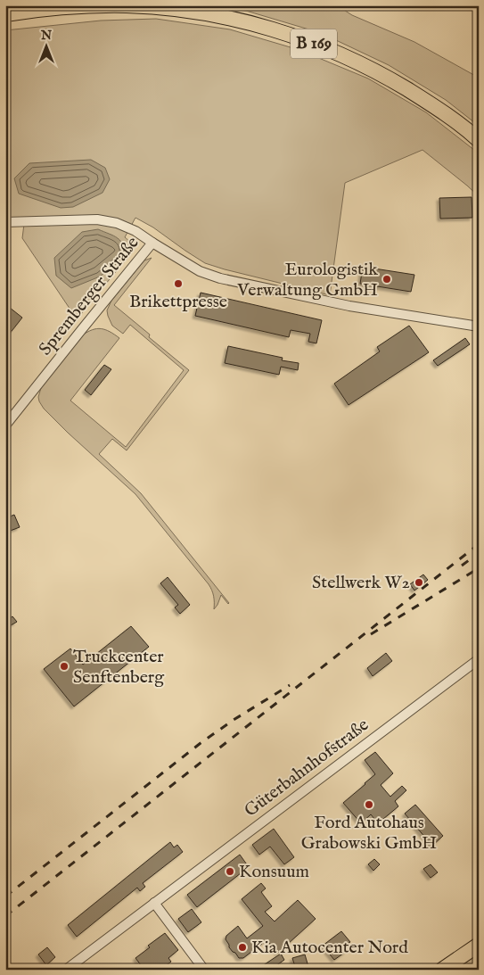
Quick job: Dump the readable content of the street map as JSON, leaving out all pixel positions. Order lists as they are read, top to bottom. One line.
{"streets":{"highway":["B 169"],"street":["Spremberger Straße","Güterbahnhofstraße"]},"places":["Eurologistik Verwaltung GmbH","Brikettpresse","Stellwerk W2","Truckcenter Senftenberg","Ford Autohaus Grabowski GmbH","Konsuum","Kia Autocenter Nord"],"north":"top"}
